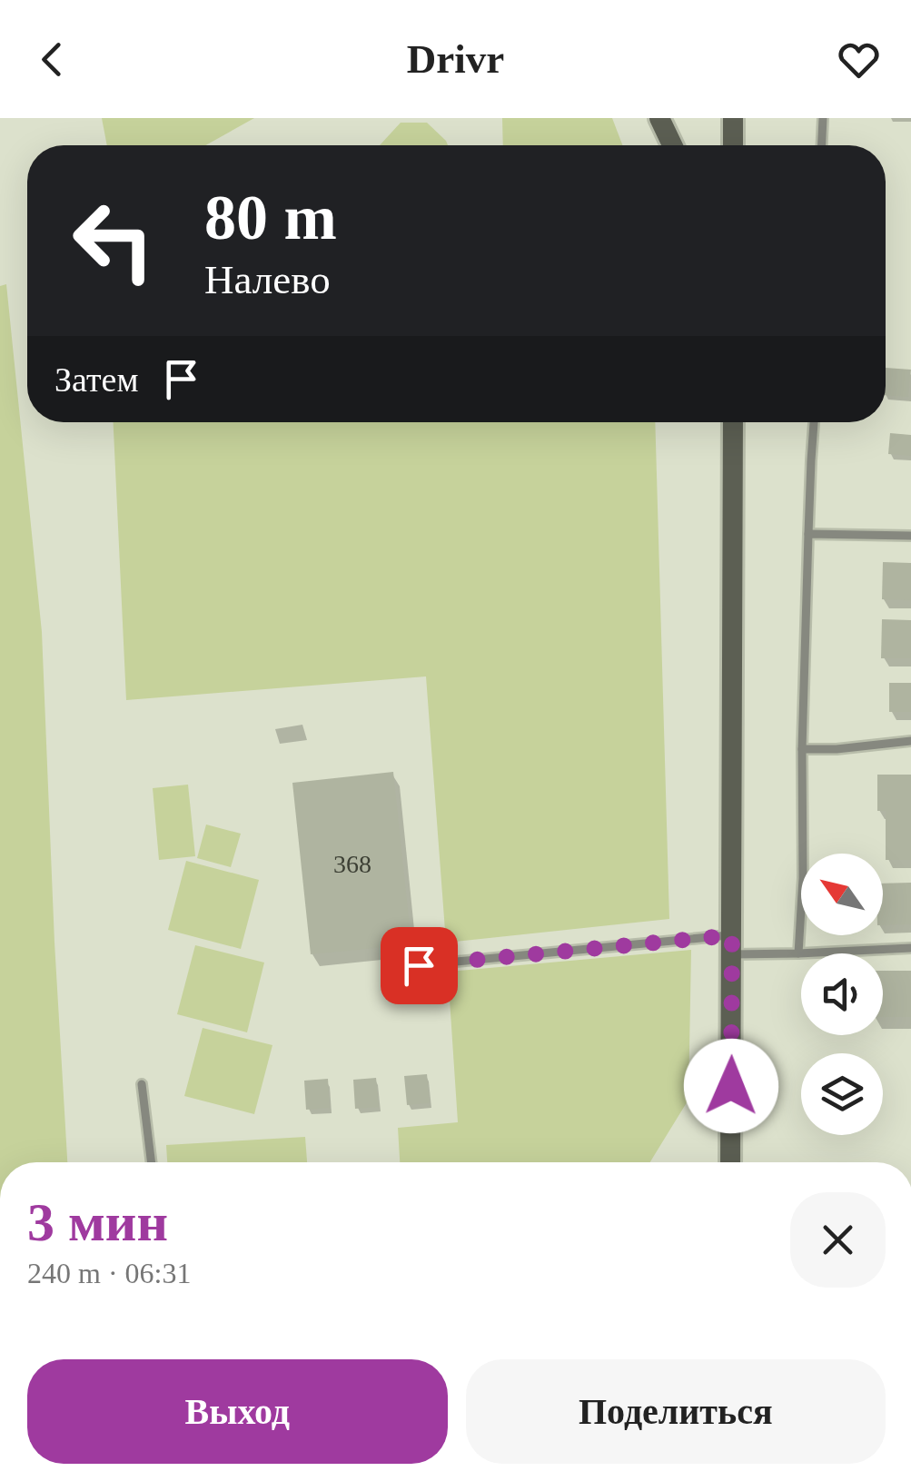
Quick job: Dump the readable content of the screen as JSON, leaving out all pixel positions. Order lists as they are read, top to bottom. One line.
{"house_numbers":["368"],"north":"top left","page":{"header":"Drivr","turn":["80 m","Налево"],"then":"Затем","heading":["3 мин","240 m · 06:31"],"buttons":["Выход","Поделиться"]}}
